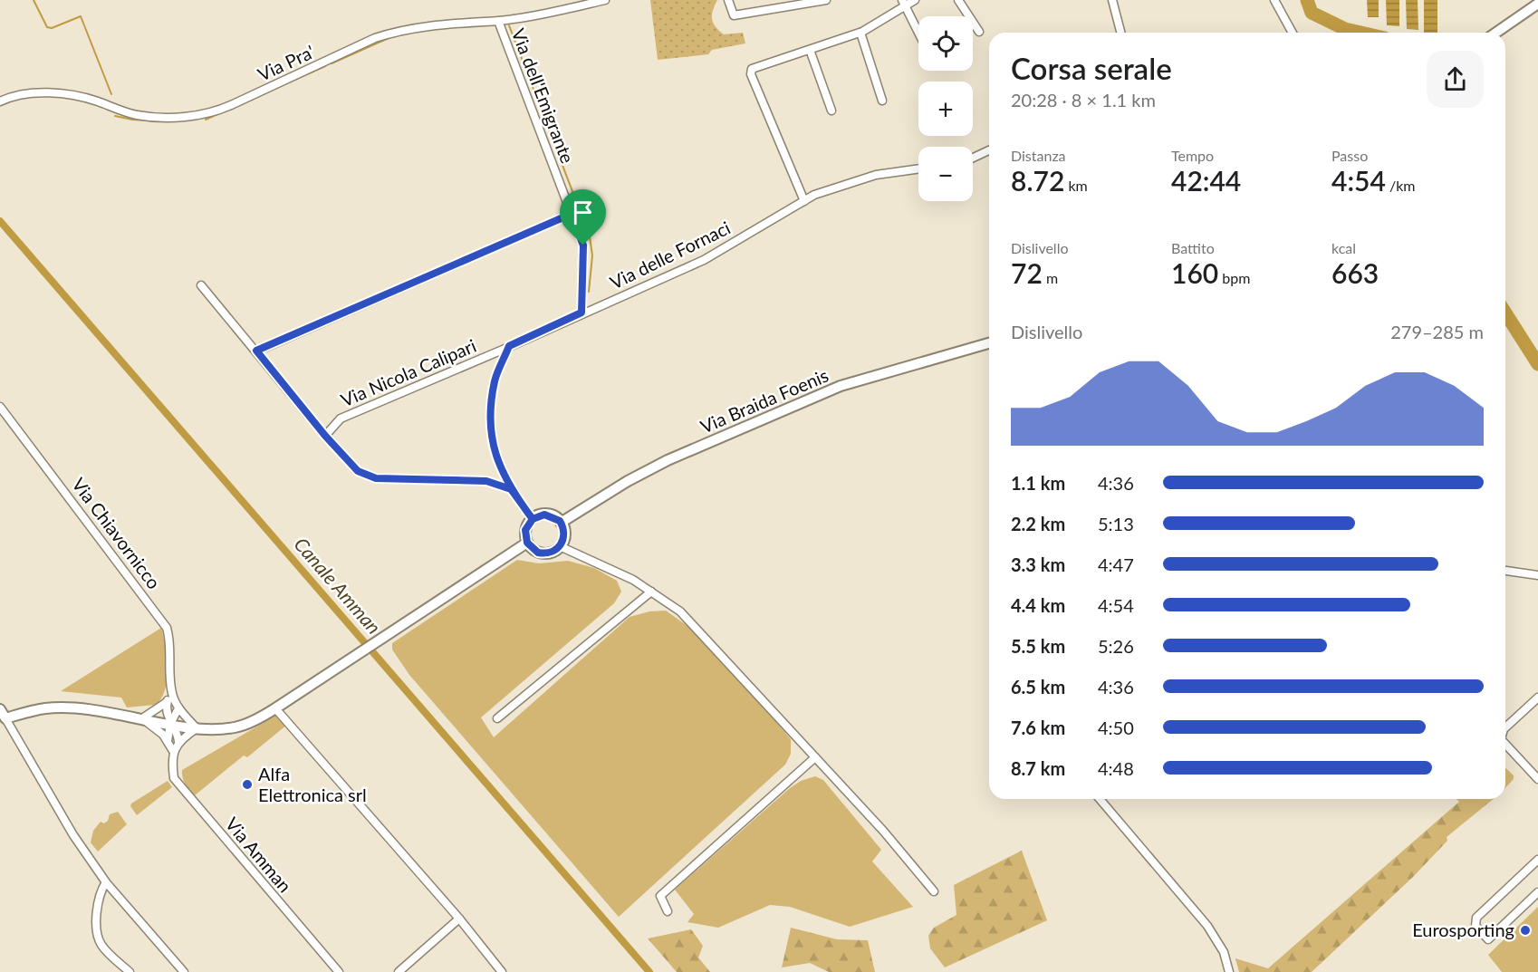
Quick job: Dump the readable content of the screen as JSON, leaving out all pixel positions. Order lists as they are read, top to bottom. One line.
{"streets":{"street":["Via Pra'","Via dell'Emigrante","Via delle Fornaci","Via Nicola Calipari","Via Braida Foenis","Via Chiavornicco","Via Amman"]},"crossings":[["Via Pra'","Via dell'Emigrante"],["Via dell'Emigrante","Via delle Fornaci"],["Via delle Fornaci","Via Nicola Calipari"]],"water":["Canale Amman"],"places":["Alfa Elettronica srl","Eurosporting"],"page":{"map_buttons":["+","−"],"heading":["Corsa serale","20:28 · 8 × 1.1 km"],"stats":[["Distanza","8.72 km"],["Tempo","42:44"],["Passo","4:54 /km"],["Dislivello","72 m"],["Battito","160 bpm"],["kcal","663"]],"chart":["Dislivello","279–285 m"],"list":[{"name":"1.1 km","note":"4:36"},{"name":"2.2 km","note":"5:13"},{"name":"3.3 km","note":"4:47"},{"name":"4.4 km","note":"4:54"},{"name":"5.5 km","note":"5:26"},{"name":"6.5 km","note":"4:36"},{"name":"7.6 km","note":"4:50"},{"name":"8.7 km","note":"4:48"}]}}
